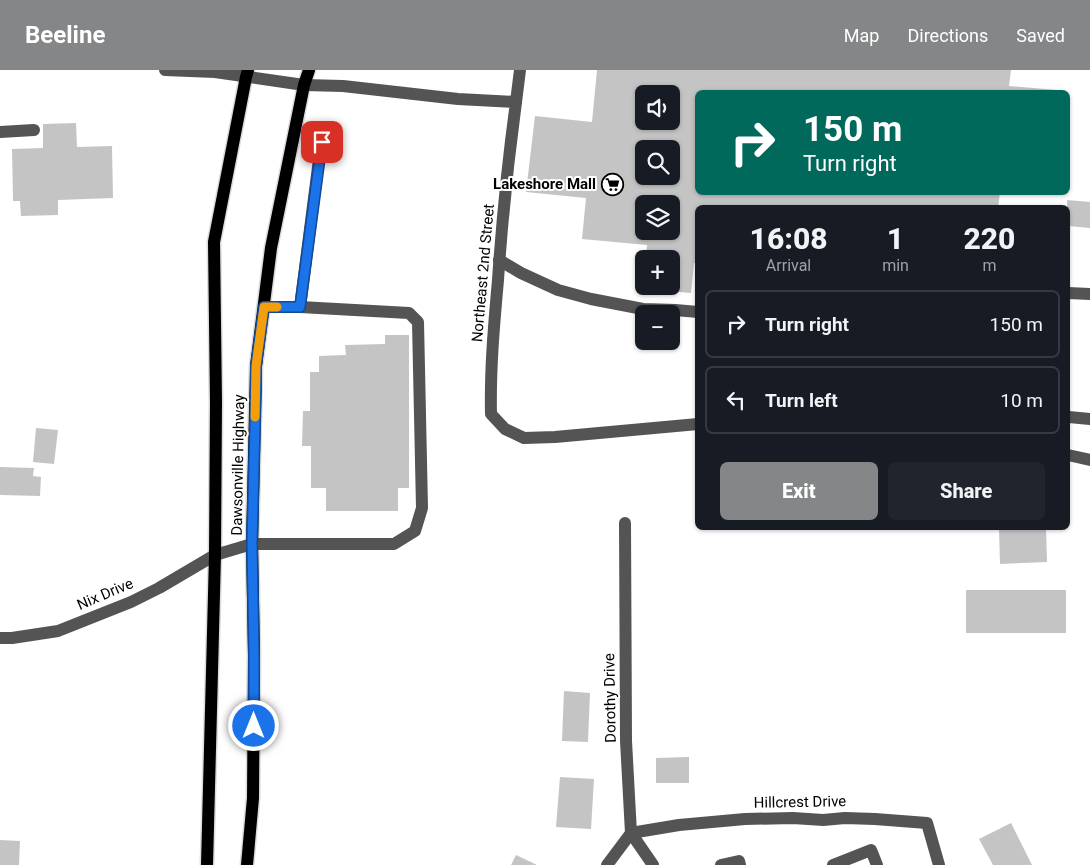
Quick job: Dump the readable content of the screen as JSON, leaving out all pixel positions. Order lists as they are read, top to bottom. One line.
{"streets":{"main road":["Dawsonville Highway"],"street":["Northeast 2nd Street","Nix Drive","Dorothy Drive","Hillcrest Drive"]},"crossings":[["Dawsonville Highway","Nix Drive"],["Dorothy Drive","Hillcrest Drive"]],"places":{"supermarket":["Lakeshore Mall"]},"page":{"header":"Beeline","nav":["Map","Directions","Saved"],"map_buttons":["+","−"],"turn":["150 m","Turn right"],"eta":["16:08","Arrival","1","min","220","m"],"list":[{"name":"Turn right","value":"150 m"},{"name":"Turn left","value":"10 m"}],"buttons":["Exit","Share"]}}
